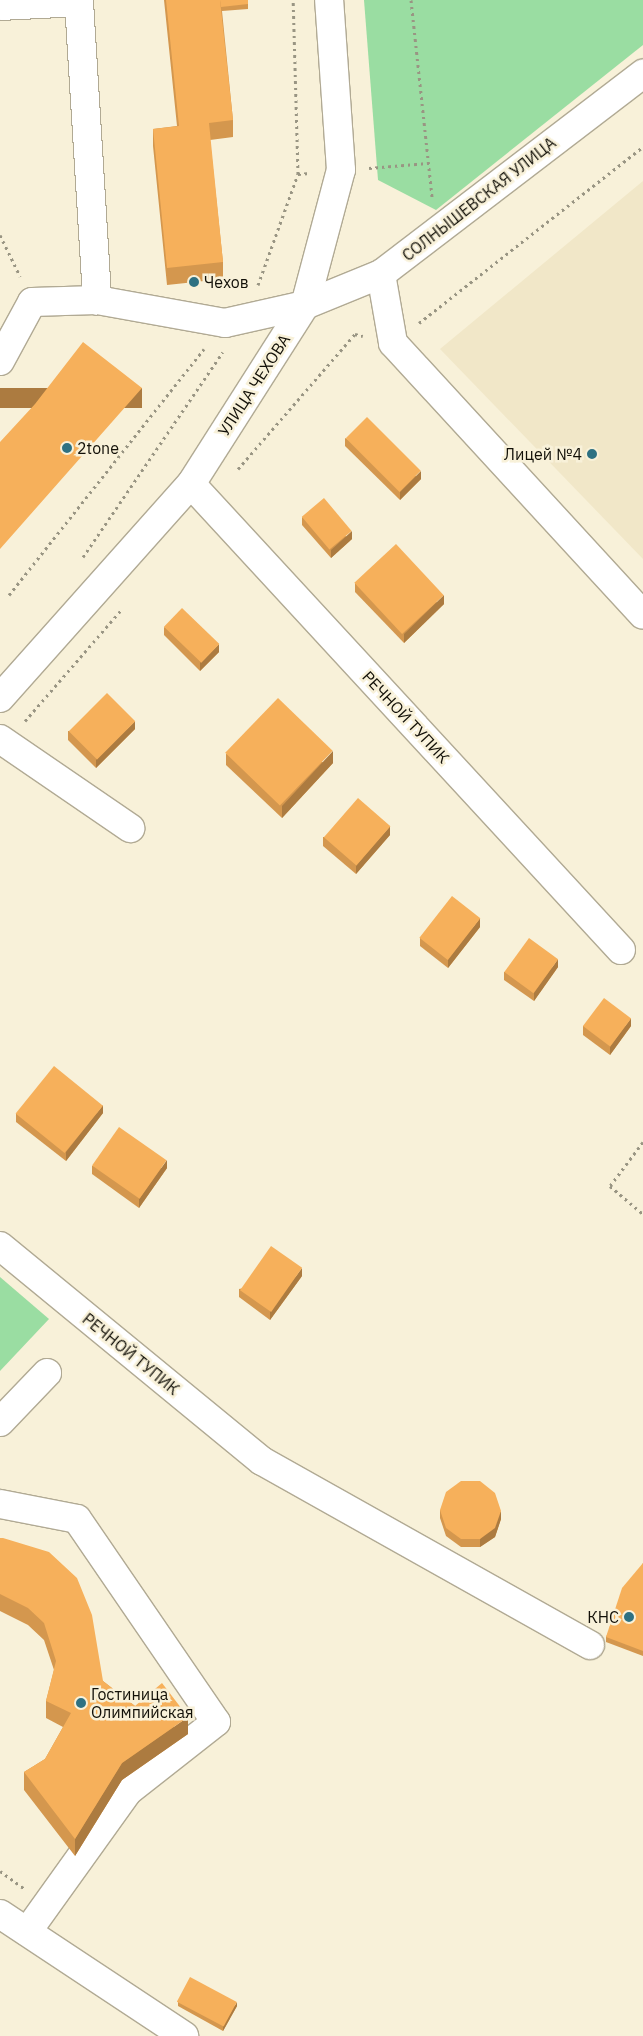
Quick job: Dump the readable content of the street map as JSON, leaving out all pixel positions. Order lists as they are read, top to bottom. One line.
{"streets":{"street":["СОЛНЫШЕВСКАЯ УЛИЦА","УЛИЦА ЧЕХОВА","РЕЧНОЙ ТУПИК"]},"crossings":[["СОЛНЫШЕВСКАЯ УЛИЦА","УЛИЦА ЧЕХОВА"],["УЛИЦА ЧЕХОВА","РЕЧНОЙ ТУПИК"]],"places":["Чехов","2tone","Лицей №4","КНС","Гостиница Олимпийская"]}
